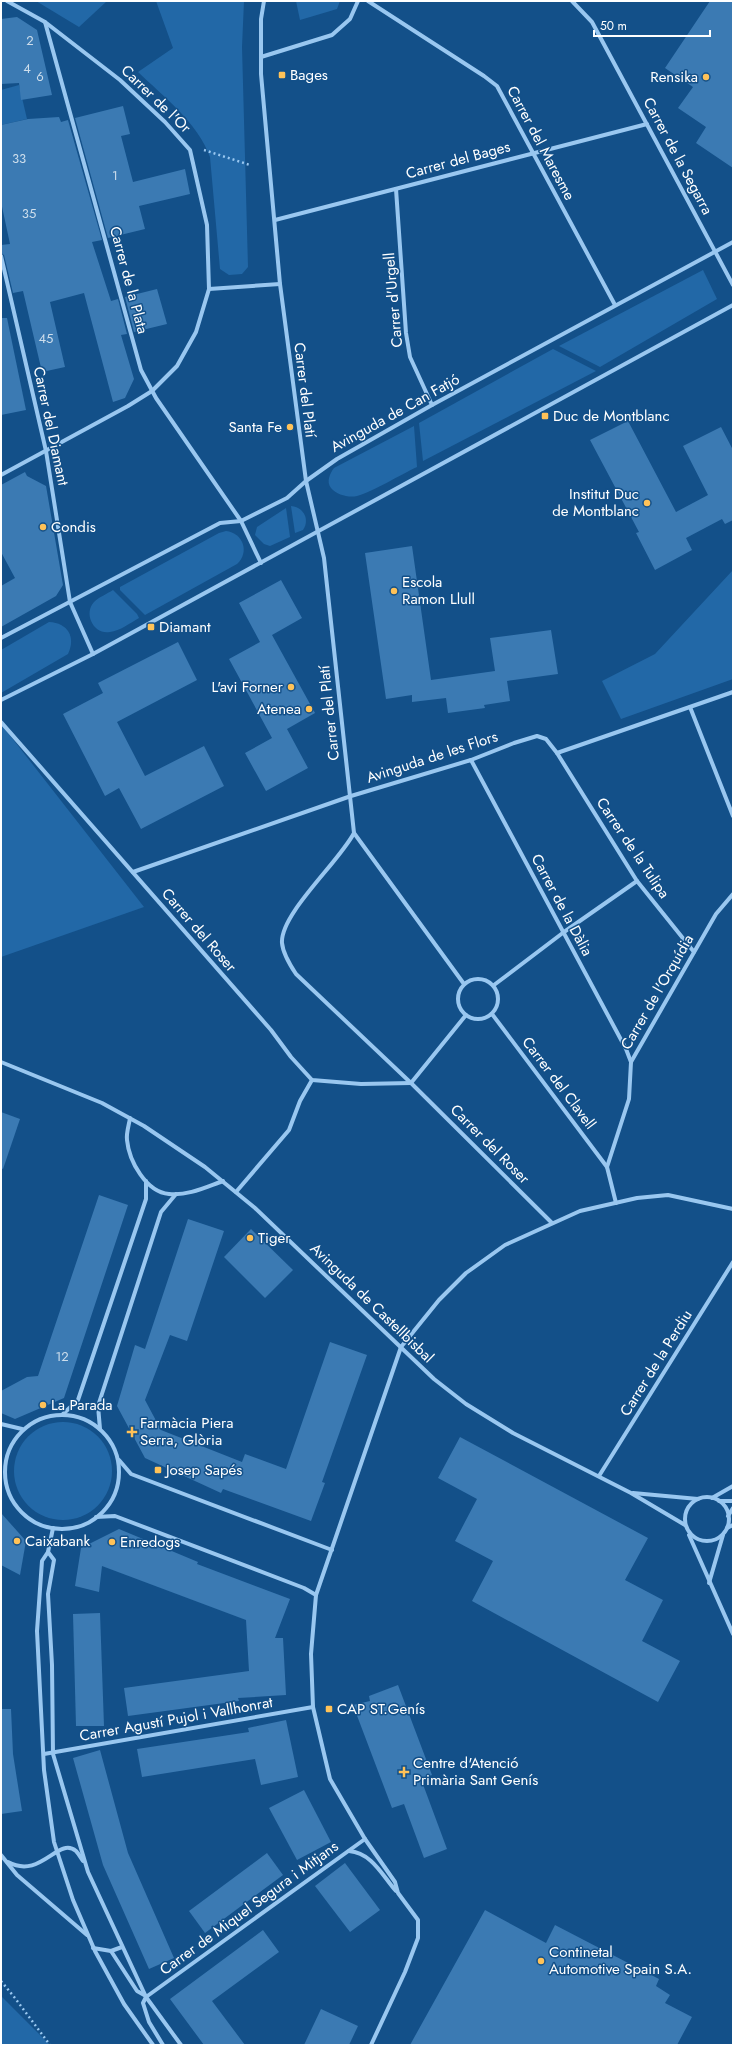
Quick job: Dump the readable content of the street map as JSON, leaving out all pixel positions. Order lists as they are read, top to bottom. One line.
{"streets":{"street":["Carrer de l'Or","Carrer del Maresme","Carrer de la Segarra","Carrer del Bages","Carrer de la Plata","Carrer d'Urgell","Carrer del Platí","Avinguda de Can Fatjó","Carrer del Diamant","Avinguda de les Flors","Carrer de la Tulipa","Carrer de la Dàlia","Carrer del Roser","Carrer de l'Orquídia","Carrer del Clavell","Avinguda de Castellbisbal","Carrer de la Perdiu","Carrer Agustí Pujol i Vallhonrat","Carrer de Miquel Segura i Mitjans"]},"crossings":[["Carrer de l'Or","Carrer de la Plata"],["Carrer de l'Or","Carrer del Diamant"],["Carrer del Maresme","Carrer del Bages"],["Carrer del Maresme","Avinguda de Can Fatjó"],["Carrer de la Segarra","Carrer del Bages"],["Carrer de la Segarra","Avinguda de Can Fatjó"],["Carrer del Bages","Carrer d'Urgell"],["Carrer del Bages","Carrer del Platí"],["Carrer de la Plata","Avinguda de Can Fatjó"],["Carrer d'Urgell","Avinguda de Can Fatjó"],["Carrer del Platí","Avinguda de Can Fatjó"],["Carrer del Platí","Avinguda de les Flors"],["Carrer del Platí","Carrer del Roser"],["Avinguda de Can Fatjó","Carrer del Diamant"],["Avinguda de les Flors","Carrer de la Tulipa"],["Avinguda de les Flors","Carrer de la Dàlia"],["Avinguda de les Flors","Carrer del Roser"],["Carrer de la Tulipa","Carrer de l'Orquídia"],["Carrer de la Dàlia","Carrer de l'Orquídia"],["Carrer de l'Orquídia","Carrer del Clavell"],["Avinguda de Castellbisbal","Carrer de la Perdiu"]],"places":{"transit":["Bages","Duc de Montblanc","Diamant","Josep Sapés","CAP ST.Genís"],"other":["Rensika","Santa Fe","Institut Duc de Montblanc","Condis","Escola Ramon Llull","L'avi Forner","Atenea","Tiger","La Parada","Caixabank","Enredogs","Continetal Automotive Spain S.A."],"health":["Farmàcia Piera Serra, Glòria","Centre d'Atenció Primària Sant Genís"]},"house_numbers":["2","4","6","33","1","35","45","12"],"scale_bar":"50 m"}
